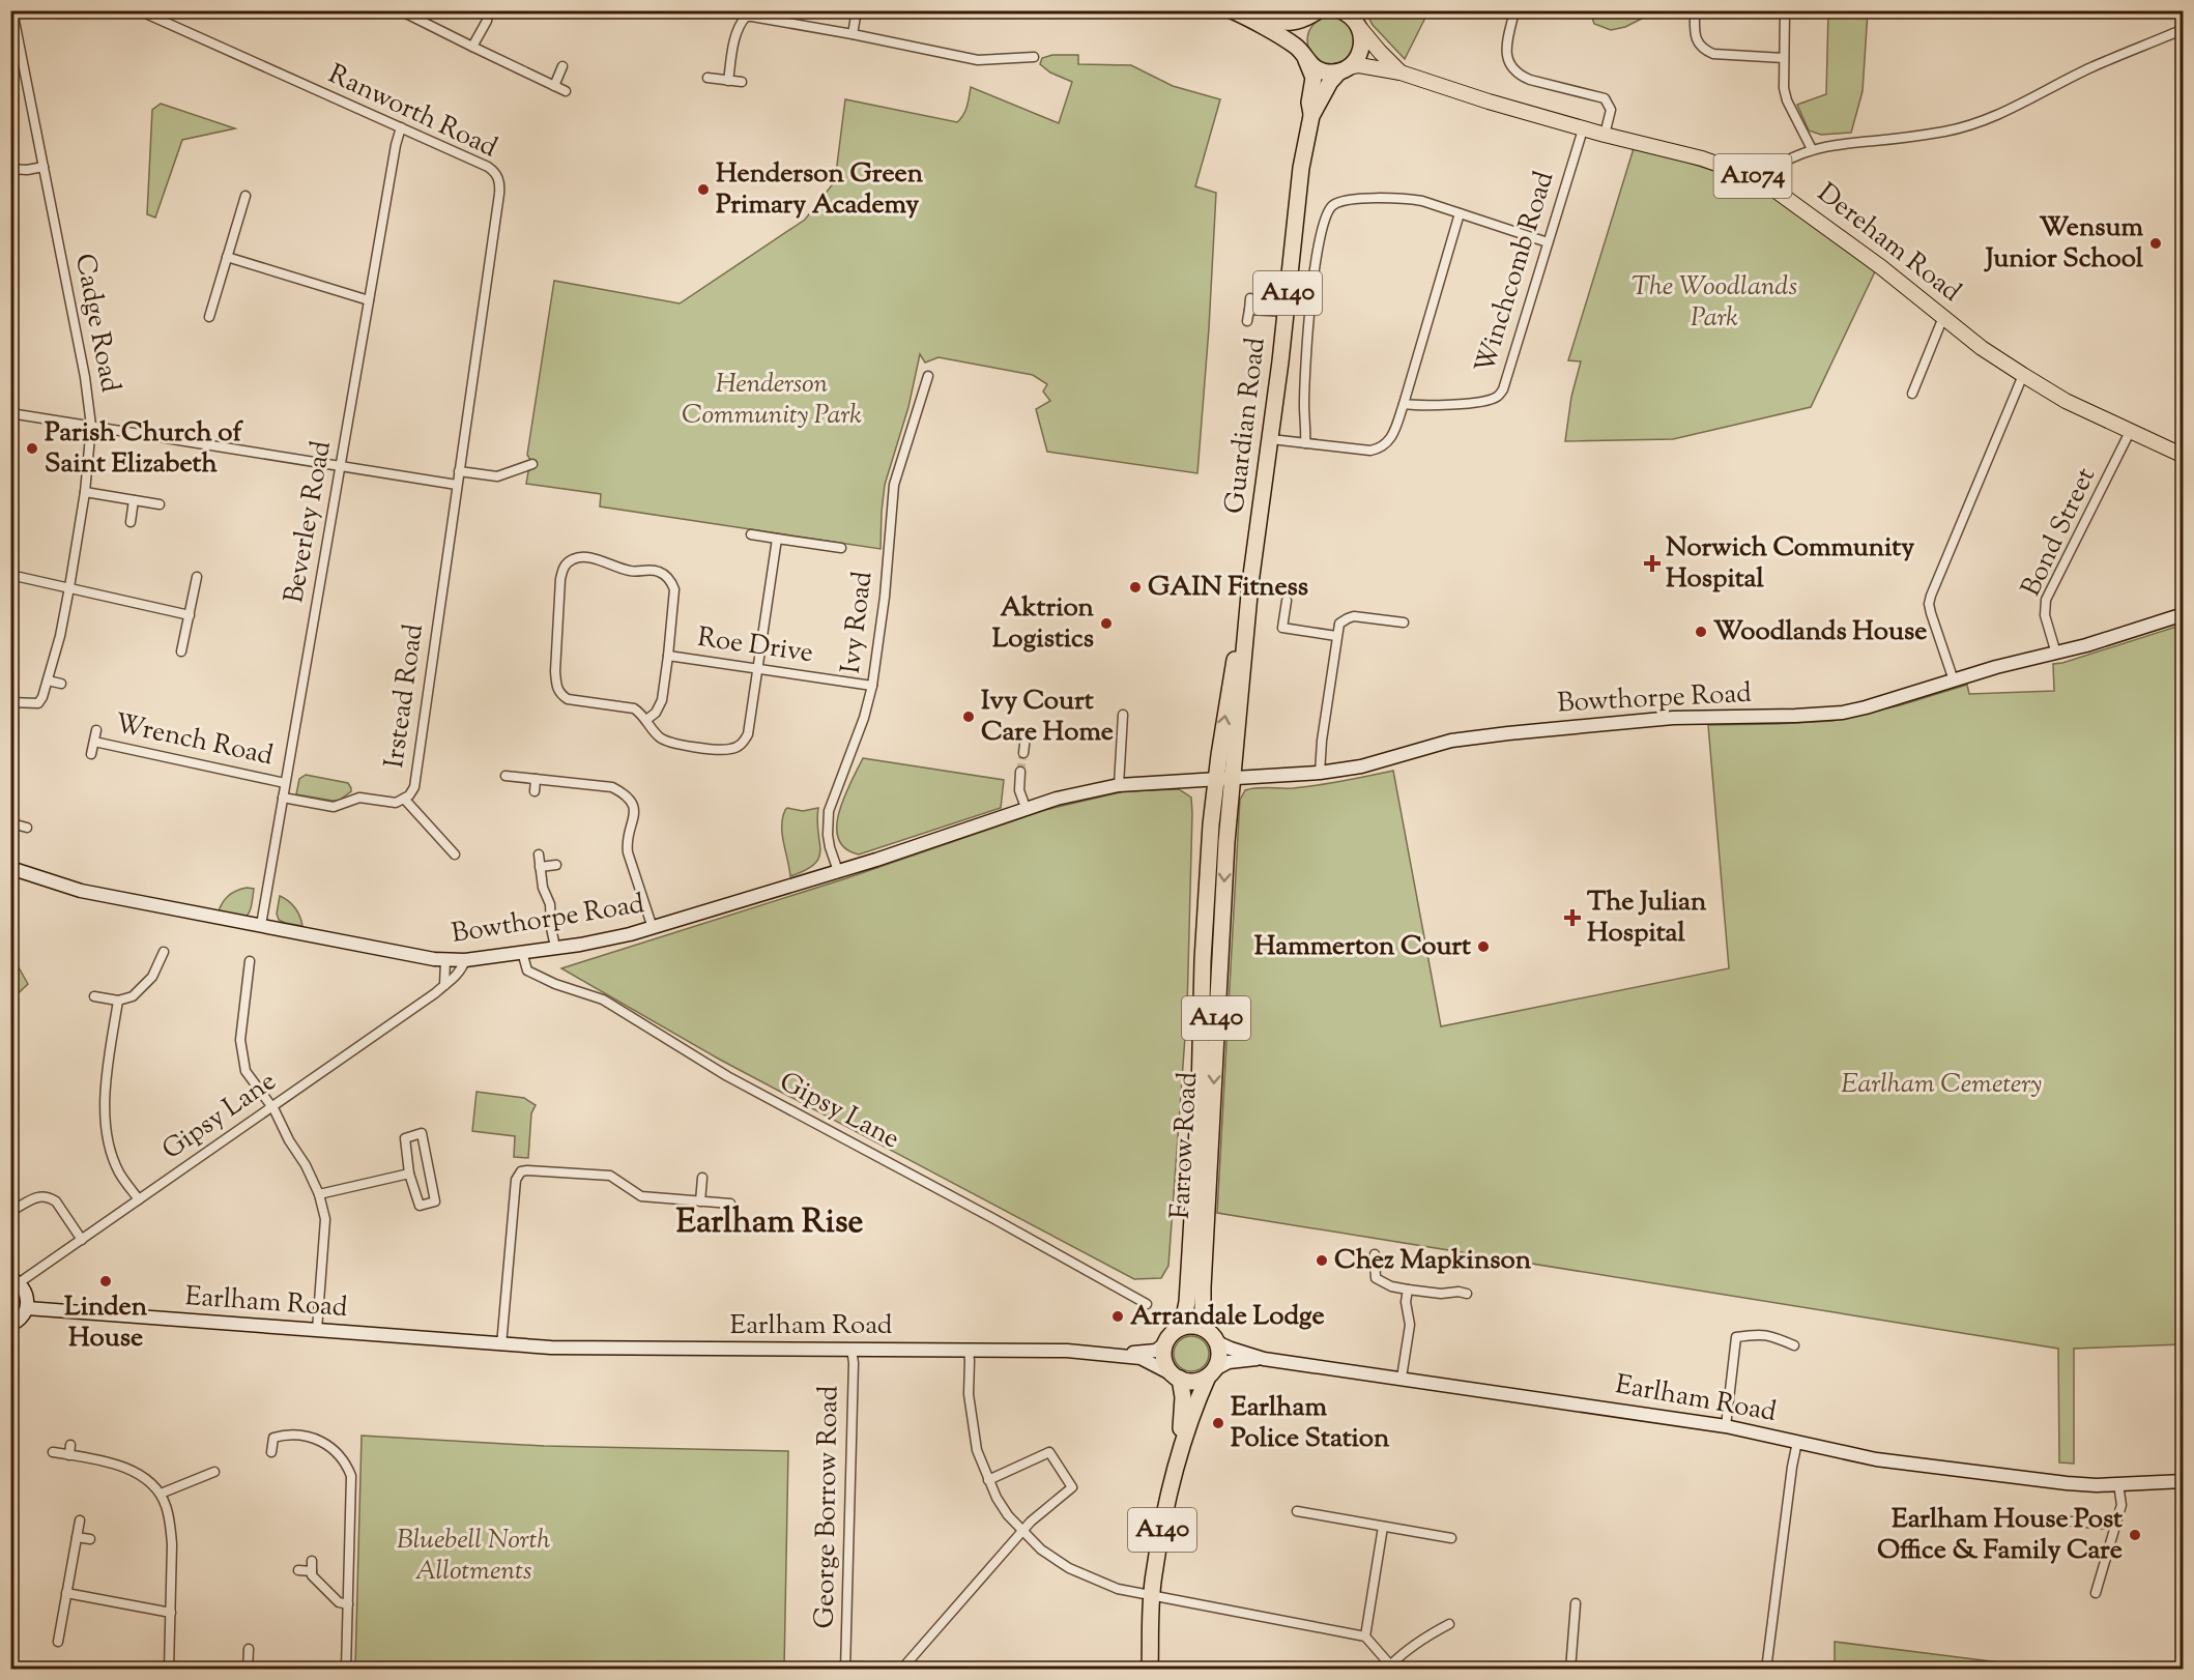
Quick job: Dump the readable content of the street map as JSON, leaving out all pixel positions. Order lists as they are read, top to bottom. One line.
{"streets":{"highway":["A1074","Dereham Road","A140","Guardian Road","Farrow Road"],"main road":["Bowthorpe Road","Earlham Road"],"street":["Ranworth Road","Winchcomb Road","Cadge Road","Beverley Road","Bond Street","Ivy Road","Roe Drive","Irstead Road","Wrench Road","Gipsy Lane","George Borrow Road"]},"crossings":[["Ranworth Road","Beverley Road"],["Ranworth Road","Irstead Road"],["Dereham Road","Winchcomb Road"],["Dereham Road","Guardian Road"],["Dereham Road","Bond Street"],["A140","Farrow Road"],["A140","Earlham Road"],["Guardian Road","Bowthorpe Road"],["Guardian Road","Farrow Road"],["Beverley Road","Irstead Road"],["Beverley Road","Bowthorpe Road"],["Beverley Road","Wrench Road"],["Bond Street","Bowthorpe Road"],["Ivy Road","Roe Drive"],["Ivy Road","Bowthorpe Road"],["Bowthorpe Road","Gipsy Lane"],["Bowthorpe Road","Farrow Road"],["Farrow Road","Earlham Road"],["Earlham Road","George Borrow Road"]],"districts":["Earlham Rise"],"parks":["The Woodlands Park","Henderson Community Park","Earlham Cemetery","Bluebell North Allotments"],"places":{"other":["Henderson Green Primary Academy","Wensum Junior School","Parish Church of Saint Elizabeth","GAIN Fitness","Aktrion Logistics","Woodlands House","Ivy Court Care Home","Hammerton Court","Chez Mapkinson","Linden House","Arrandale Lodge","Earlham Police Station","Earlham House Post Office & Family Care"],"health":["Norwich Community Hospital","The Julian Hospital"]}}
